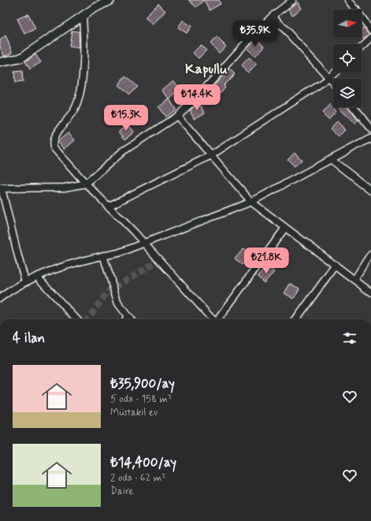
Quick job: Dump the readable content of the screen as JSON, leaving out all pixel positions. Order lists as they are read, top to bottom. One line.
{"districts":["Kapullu"],"north":"right","page":{"price":["₺35.9K","₺14.4K","₺15.3K","₺21.8K"],"heading":"4 ilan","list":[{"name":"₺35,900/ay","note":"5 oda · 158 m² · Müstakil ev"},{"name":"₺14,400/ay","note":"2 oda · 62 m² · Daire"}]}}
